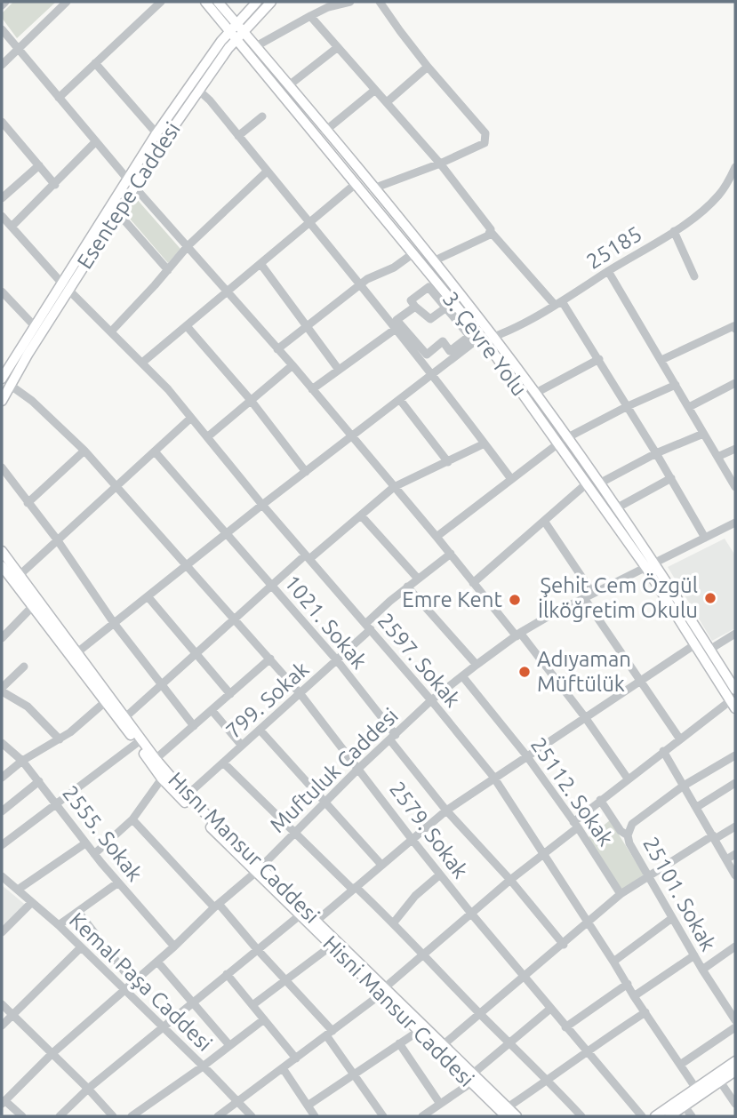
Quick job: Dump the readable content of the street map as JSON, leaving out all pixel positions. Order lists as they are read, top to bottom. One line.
{"streets":{"main road":["Esentepe Caddesi","3. Çevre Yolu","Hısnı Mansur Caddesi","Hisni Mansur Caddesi"],"street":["25185","1021. Sokak","2597. Sokak","799. Sokak","Muftuluk Caddesi","25112. Sokak","2579. Sokak","2555. Sokak","25101. Sokak","Kemal Paşa Caddesi"]},"crossings":[["Esentepe Caddesi","3. Çevre Yolu"],["Esentepe Caddesi","2597. Sokak"],["Esentepe Caddesi","2579. Sokak"],["25185","3. Çevre Yolu"],["25185","1021. Sokak"],["25185","2597. Sokak"],["25185","2579. Sokak"],["25185","Hısnı Mansur Caddesi"],["3. Çevre Yolu","Muftuluk Caddesi"],["1021. Sokak","799. Sokak"],["1021. Sokak","Muftuluk Caddesi"],["2597. Sokak","799. Sokak"],["2597. Sokak","Muftuluk Caddesi"],["799. Sokak","2579. Sokak"],["799. Sokak","Hısnı Mansur Caddesi"],["Muftuluk Caddesi","25112. Sokak"],["Muftuluk Caddesi","2579. Sokak"],["Muftuluk Caddesi","2555. Sokak"],["Muftuluk Caddesi","Hısnı Mansur Caddesi"],["Muftuluk Caddesi","Kemal Paşa Caddesi"],["Muftuluk Caddesi","Hisni Mansur Caddesi"],["Hısnı Mansur Caddesi","Hisni Mansur Caddesi"]],"places":["Şehit Cem Özgül İlköğretim Okulu","Emre Kent","Adıyaman Müftülük"]}
